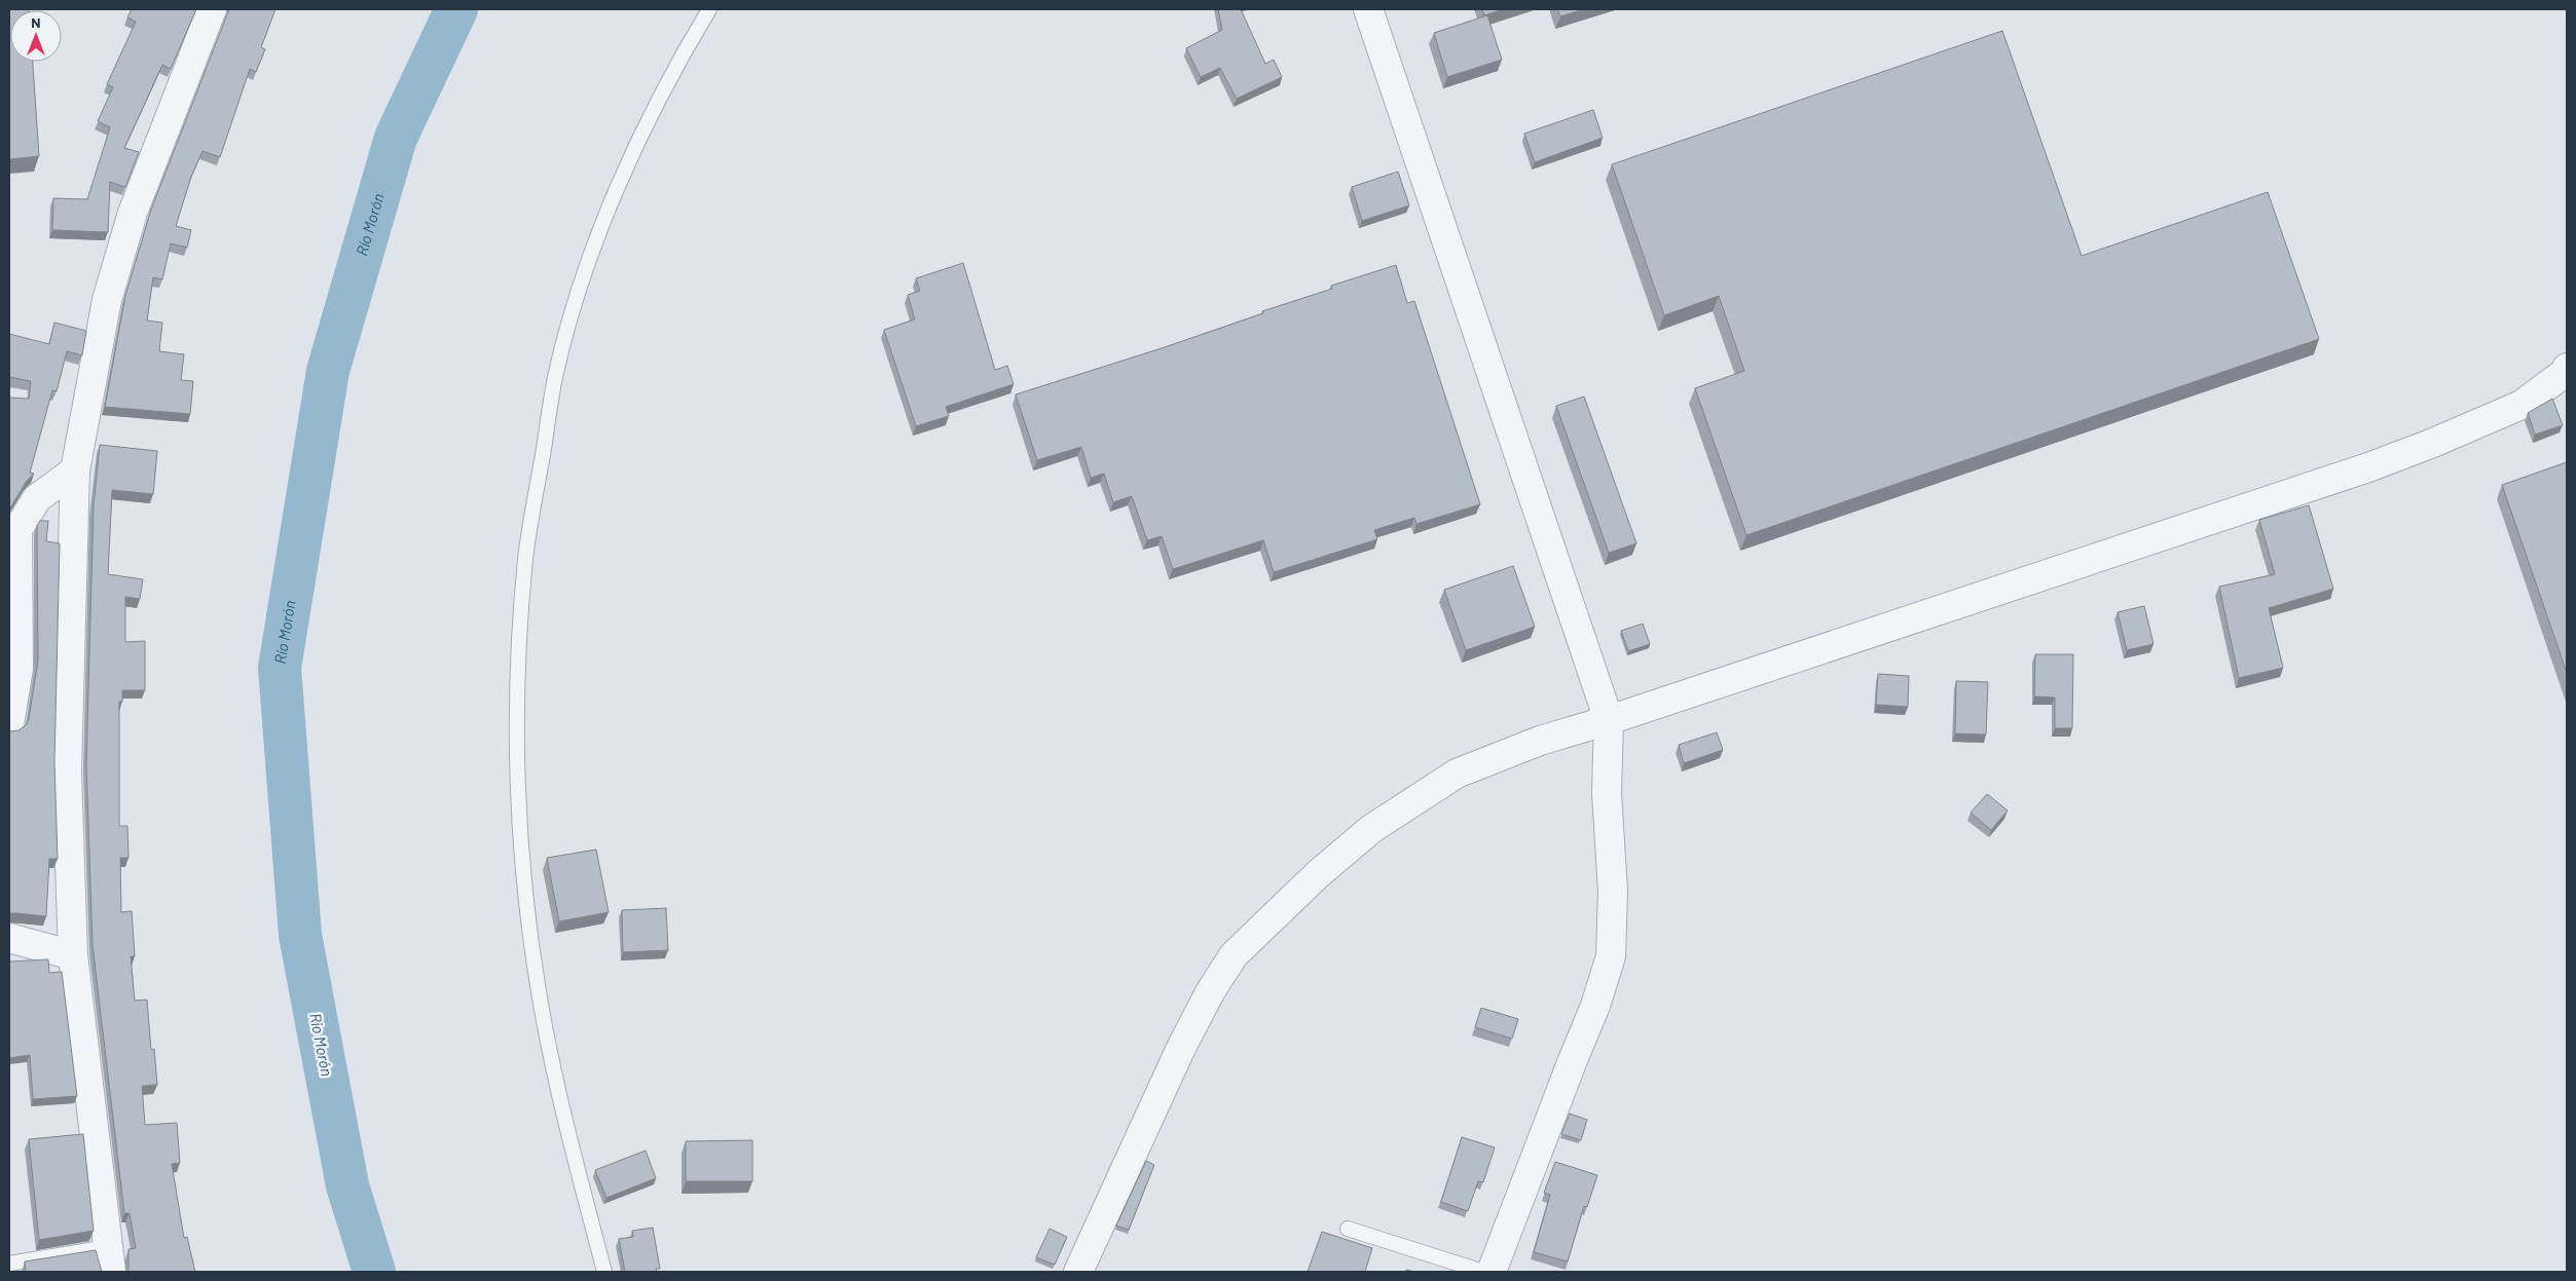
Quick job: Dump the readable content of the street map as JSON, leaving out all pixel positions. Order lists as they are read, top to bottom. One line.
{"water":["Río Morón"],"north":"top"}
